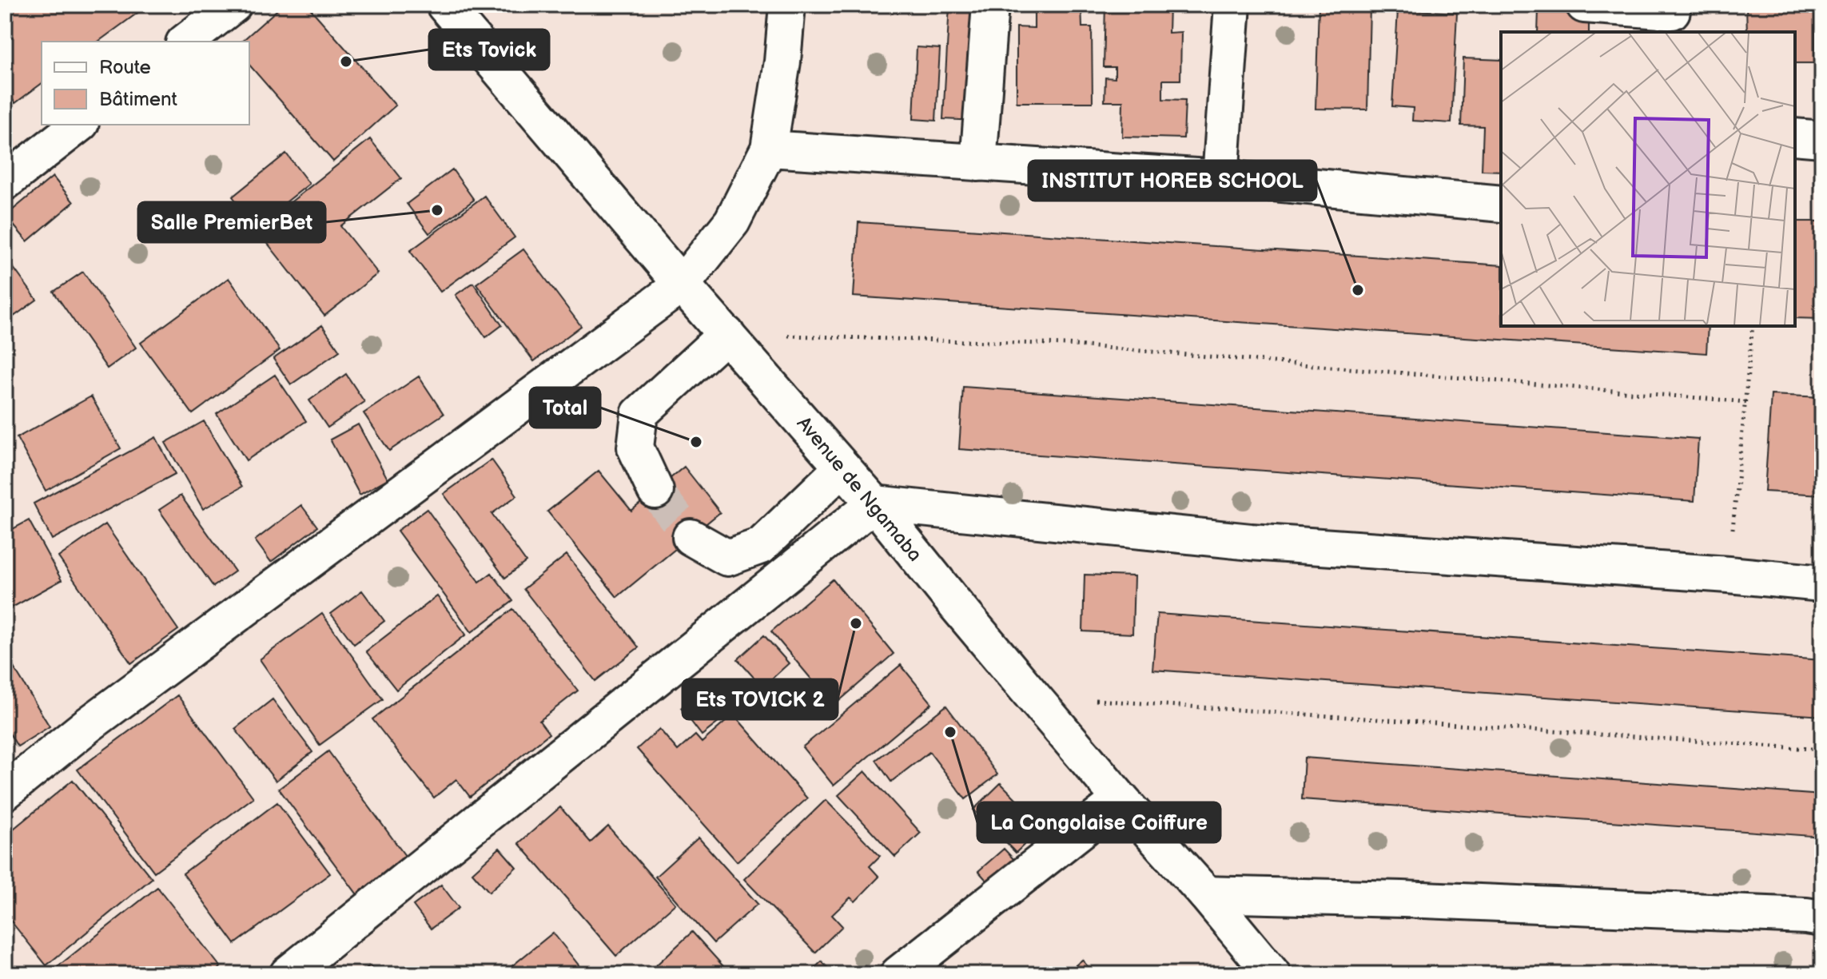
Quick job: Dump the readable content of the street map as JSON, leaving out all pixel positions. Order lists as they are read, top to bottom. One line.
{"streets":{"street":["Avenue de Ngamaba"]},"places":["Ets Tovick","Salle PremierBet","INSTITUT HOREB SCHOOL","Total","Ets TOVICK 2","La Congolaise Coiffure"],"legend":["Route","Bâtiment"]}
